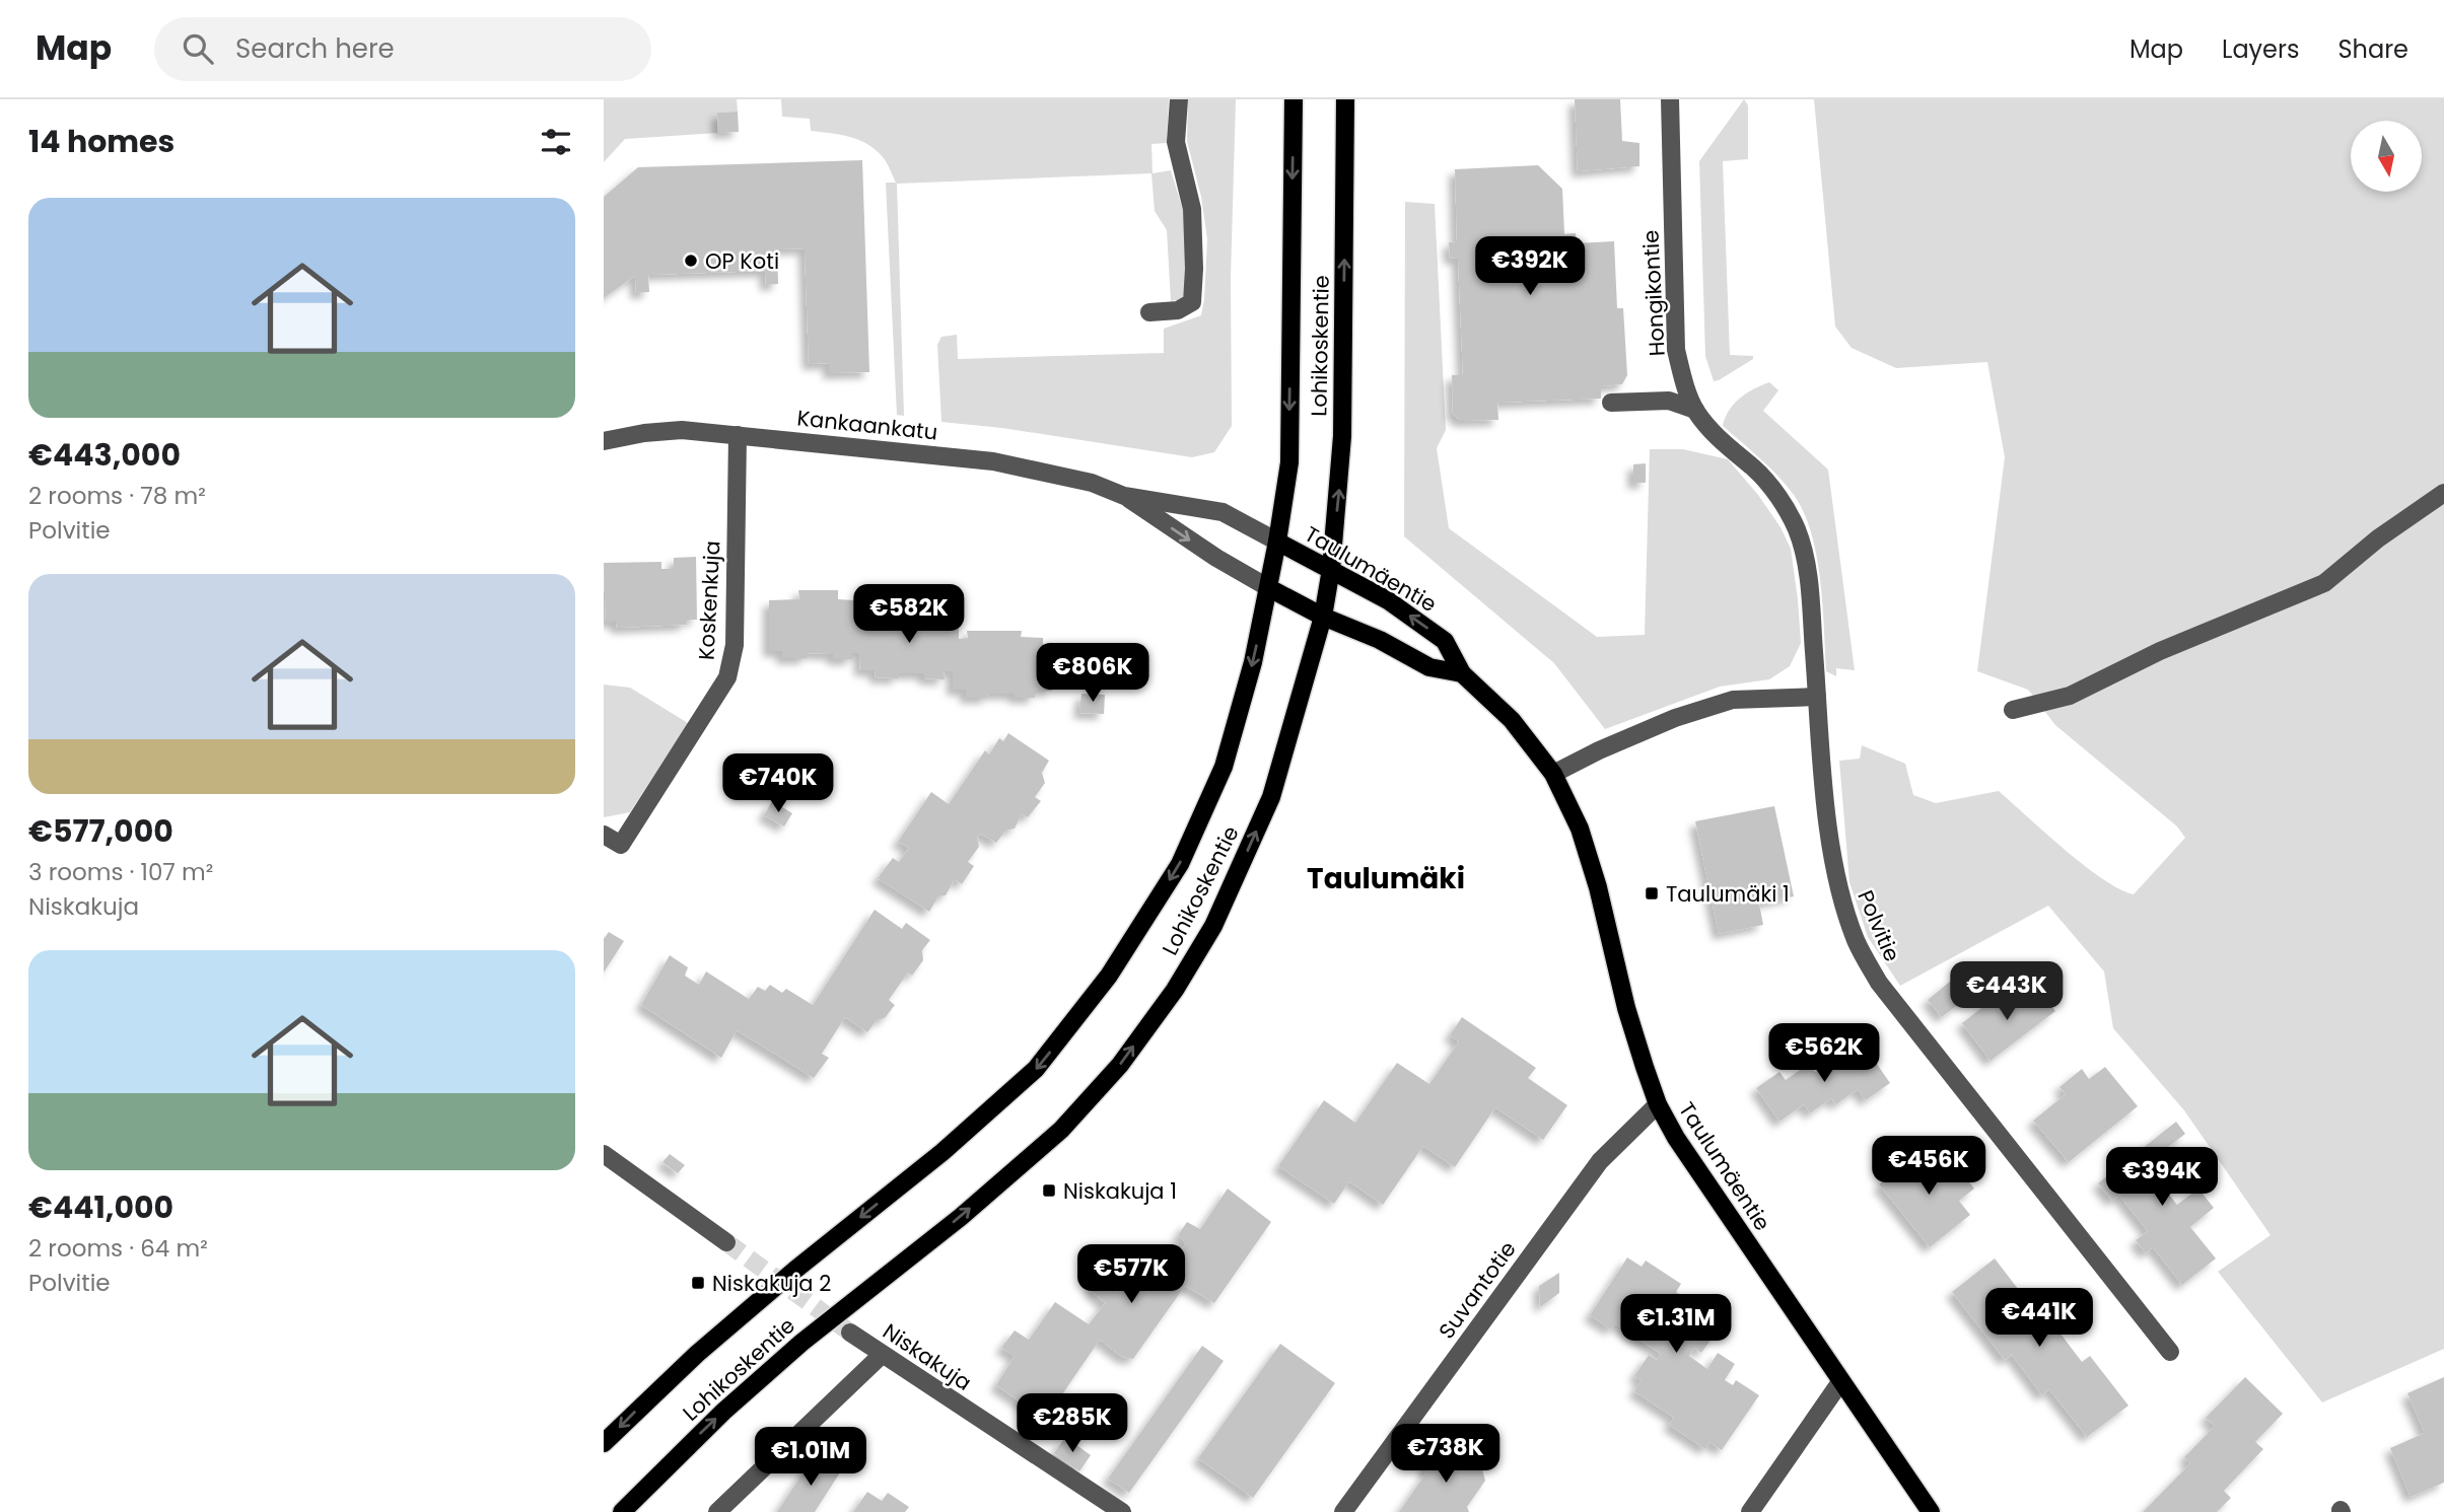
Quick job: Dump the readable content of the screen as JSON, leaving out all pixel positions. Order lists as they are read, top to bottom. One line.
{"streets":{"main road":["Lohikoskentie","Taulumäentie"],"street":["Hongikontie","Kankaankatu","Koskenkuja","Polvitie","Suvantotie","Niskakuja"]},"crossings":[["Hongikontie","Polvitie"],["Lohikoskentie","Kankaankatu"],["Lohikoskentie","Taulumäentie"],["Kankaankatu","Taulumäentie"],["Kankaankatu","Koskenkuja"],["Taulumäentie","Suvantotie"]],"districts":["Taulumäki"],"places":{"other":["OP Koti"],"transit":["Taulumäki 1","Niskakuja 1","Niskakuja 2"]},"north":"bottom","page":{"header":"Map","search":"Search here","nav":["Map","Layers","Share"],"heading":"14 homes","list":[{"name":"€443,000","note":"2 rooms · 78 m² · Polvitie"},{"name":"€577,000","note":"3 rooms · 107 m² · Niskakuja"},{"name":"€441,000","note":"2 rooms · 64 m² · Polvitie"}],"price":["€392K","€582K","€806K","€740K","€443K","€562K","€456K","€394K","€577K","€441K","€1.31M","€285K","€738K","€1.01M"]}}
